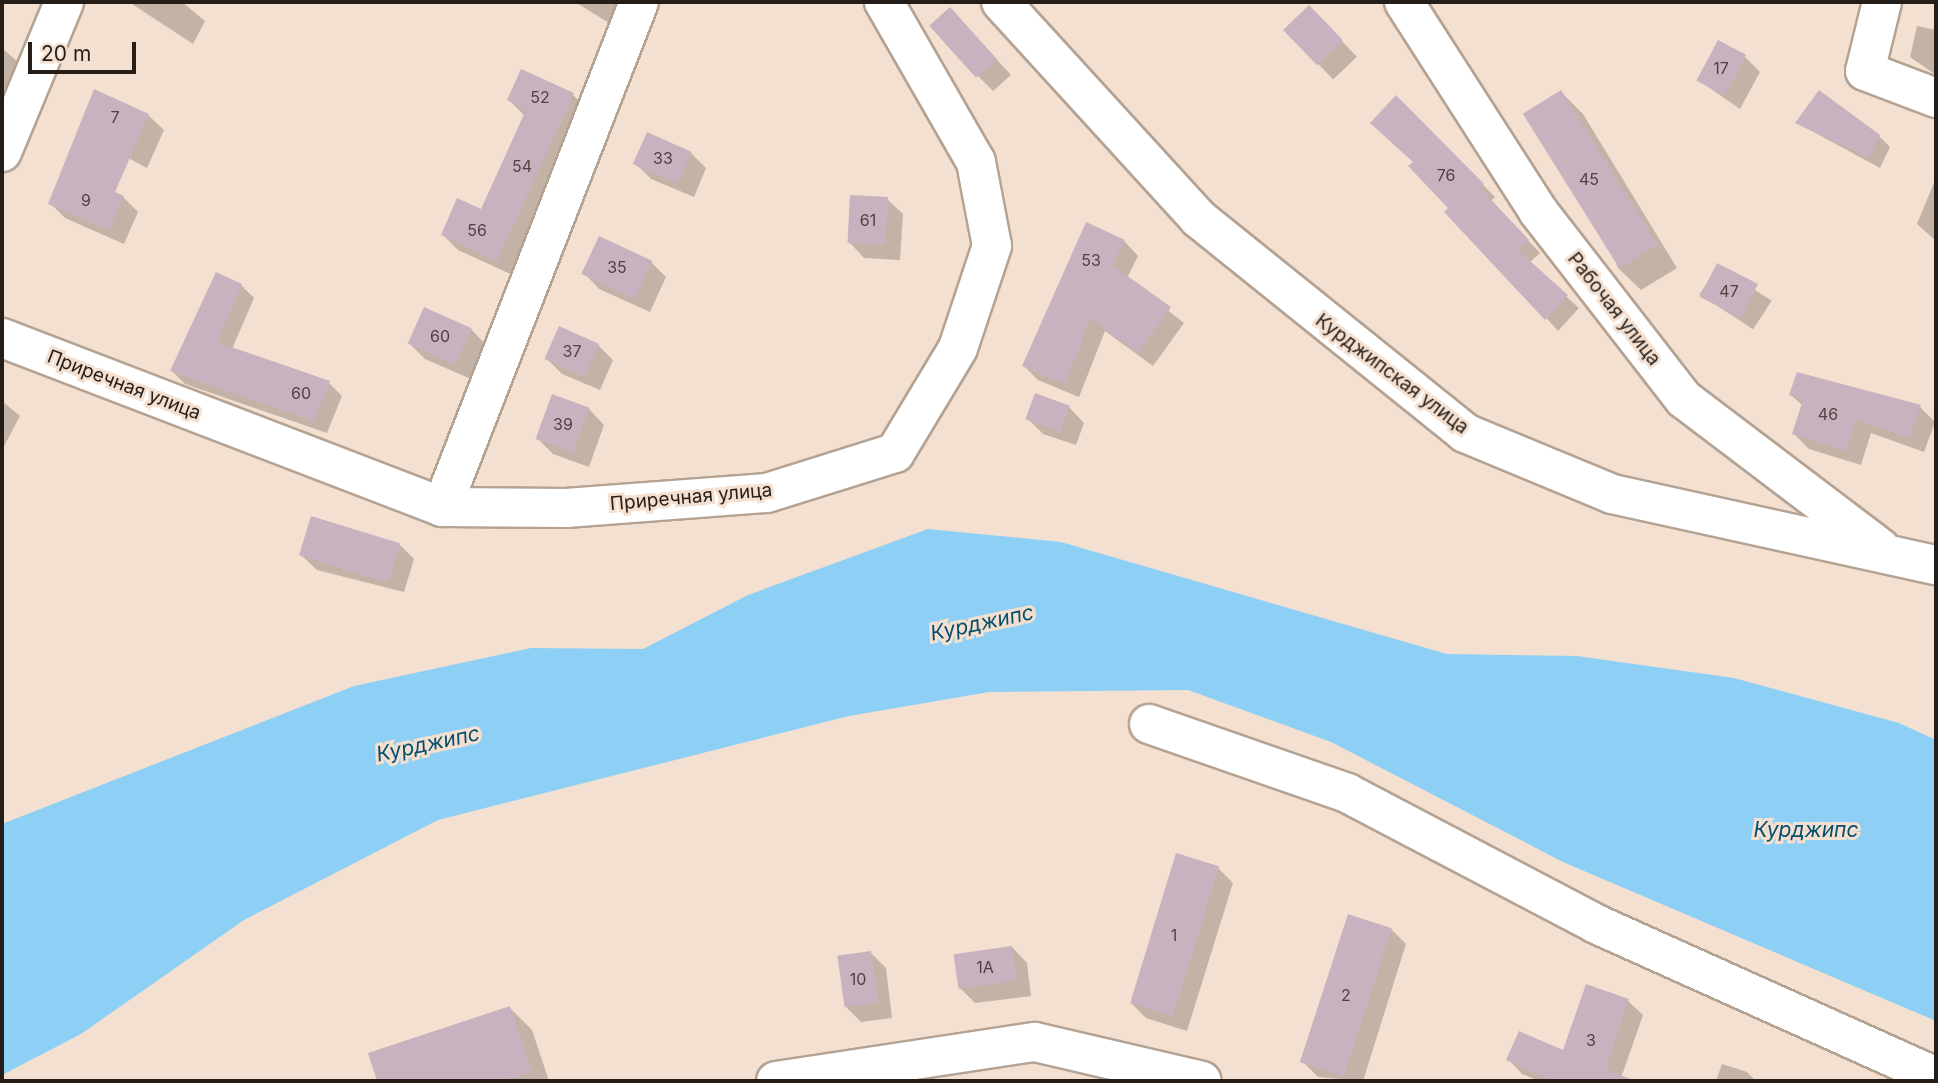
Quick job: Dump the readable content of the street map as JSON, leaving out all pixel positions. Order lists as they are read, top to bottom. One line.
{"streets":{"street":["Рабочая улица","Курджипская улица","Приречная улица"]},"crossings":[["Рабочая улица","Курджипская улица"]],"water":["Курджипс"],"house_numbers":["17","52","7","33","54","76","45","9","61","56","53","35","47","60","37","60","46","39","1","1А","10","2","3"],"scale_bar":"20 m"}
